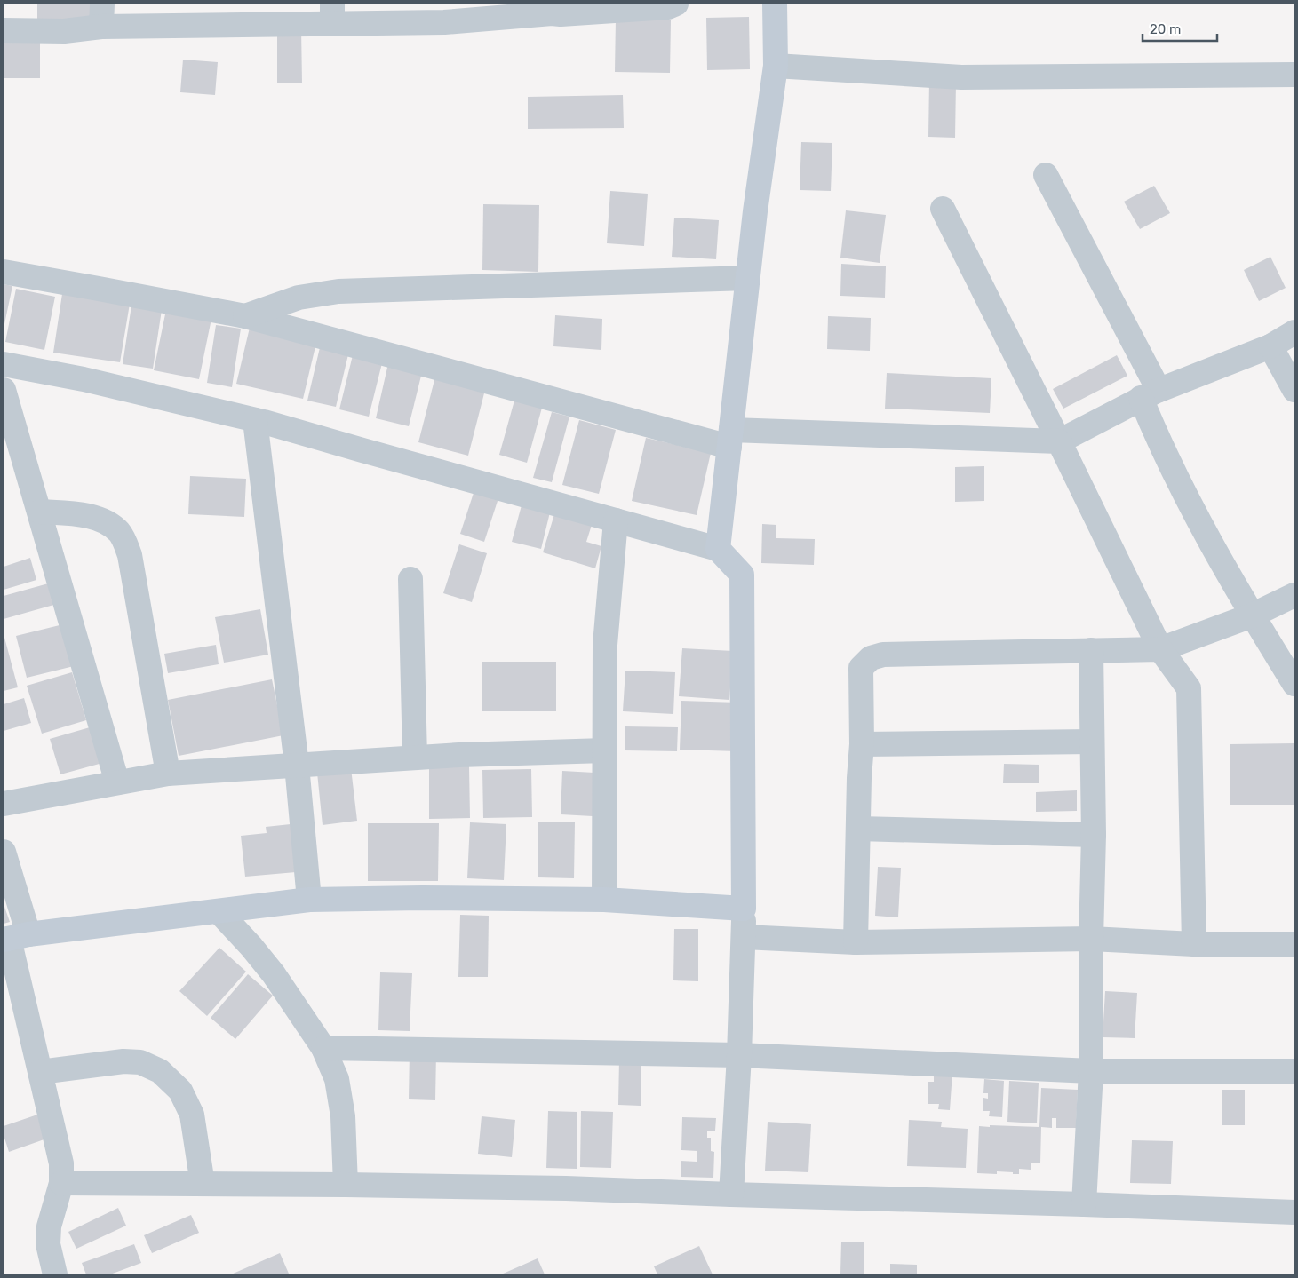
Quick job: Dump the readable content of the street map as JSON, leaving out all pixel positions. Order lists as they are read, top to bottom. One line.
{"scale_bar":"20 m"}
